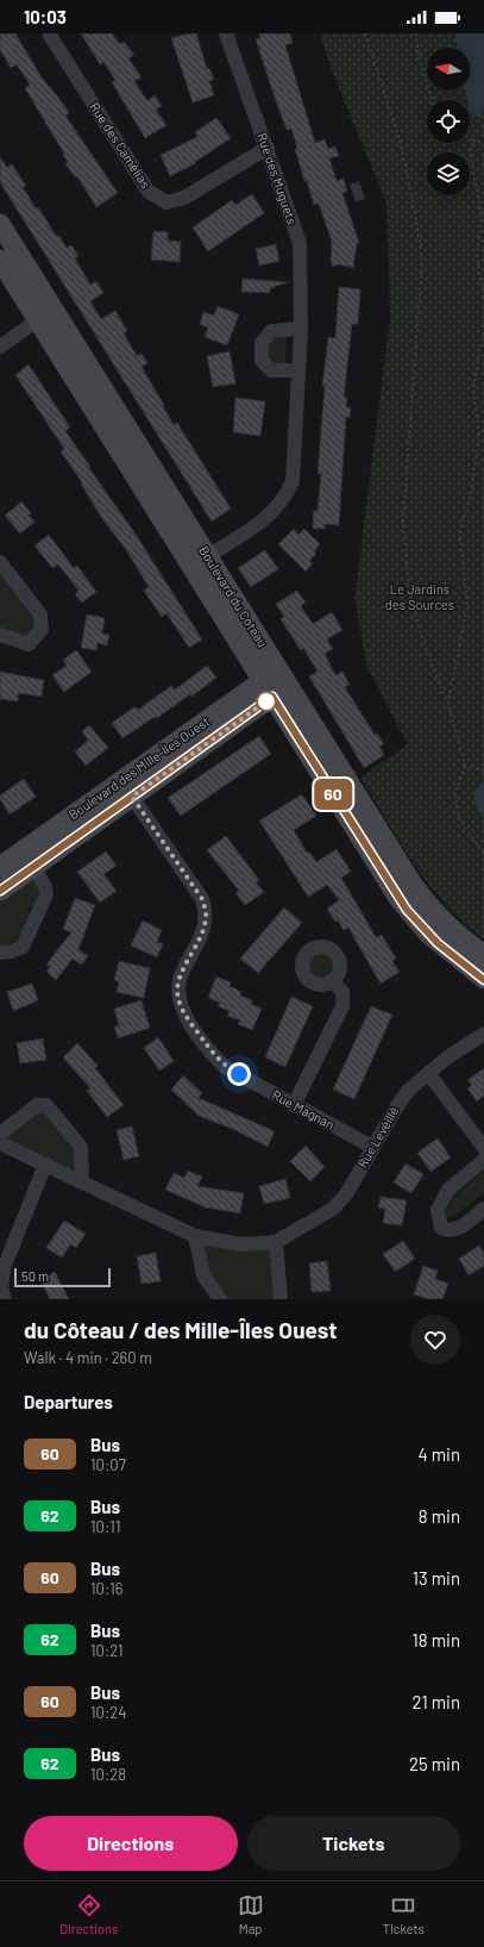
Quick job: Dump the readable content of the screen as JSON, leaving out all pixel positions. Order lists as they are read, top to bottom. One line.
{"streets":{"street":["Rue des Camélias","Rue des Muguets","Boulevard du Coteau","Boulevard des Mille-Îles Ouest","Rue Magnan","Rue Levéillé"]},"crossings":[["Rue des Camélias","Rue des Muguets"],["Rue des Muguets","Boulevard du Coteau"],["Boulevard du Coteau","Boulevard des Mille-Îles Ouest"],["Boulevard des Mille-Îles Ouest","Rue Magnan"],["Rue Magnan","Rue Levéillé"]],"parks":["Le Jardins des Sources"],"lines":["bus line 60"],"scale_bar":"50 m","north":"left","page":{"status":"10:03","on_map":"60","scale":"50 m","heading":[["du Côteau / des Mille-Îles Ouest","Walk · 4 min · 260 m"],"Departures"],"list":[{"mark":"60","name":"Bus","note":"10:07","value":"4 min"},{"mark":"62","name":"Bus","note":"10:11","value":"8 min"},{"mark":"60","name":"Bus","note":"10:16","value":"13 min"},{"mark":"62","name":"Bus","note":"10:21","value":"18 min"},{"mark":"60","name":"Bus","note":"10:24","value":"21 min"},{"mark":"62","name":"Bus","note":"10:28","value":"25 min"}],"buttons":["Directions","Tickets"],"tabs":["Directions","Map","Tickets"]}}
